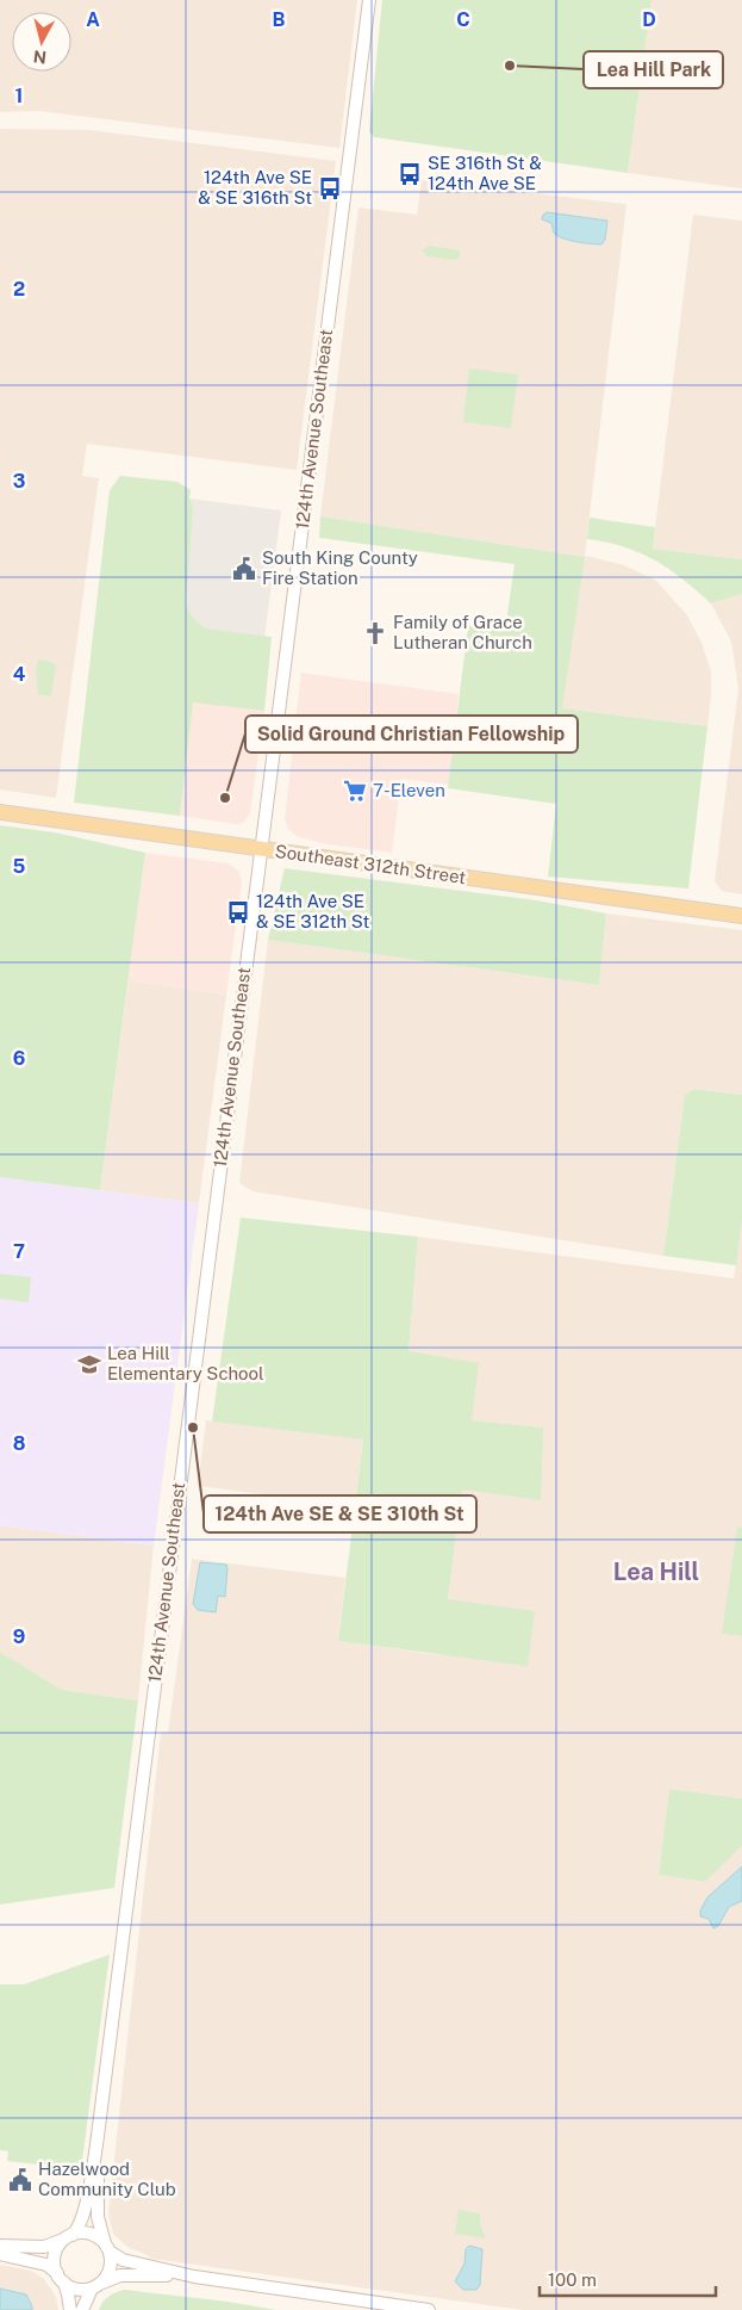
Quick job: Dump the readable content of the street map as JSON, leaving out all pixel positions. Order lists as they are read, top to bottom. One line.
{"streets":{"main road":["Southeast 312th Street"],"street":["124th Avenue Southeast"]},"crossings":[["124th Avenue Southeast","Southeast 312th Street"]],"districts":["Lea Hill"],"places":{"other":["Lea Hill Park","Solid Ground Christian Fellowship","124th Ave SE & SE 310th St"],"bus stop":["SE 316th St & 124th Ave SE","124th Ave SE & SE 316th St","124th Ave SE & SE 312th St"],"public building":["South King County Fire Station","Hazelwood Community Club"],"church":["Family of Grace Lutheran Church"],"supermarket":["7-Eleven"],"school or university":["Lea Hill Elementary School"]},"scale_bar":"100 m","north":"bottom","grid":{"columns":["A","B","C","D"],"rows":["1","2","3","4","5","6","7","8","9"]}}
